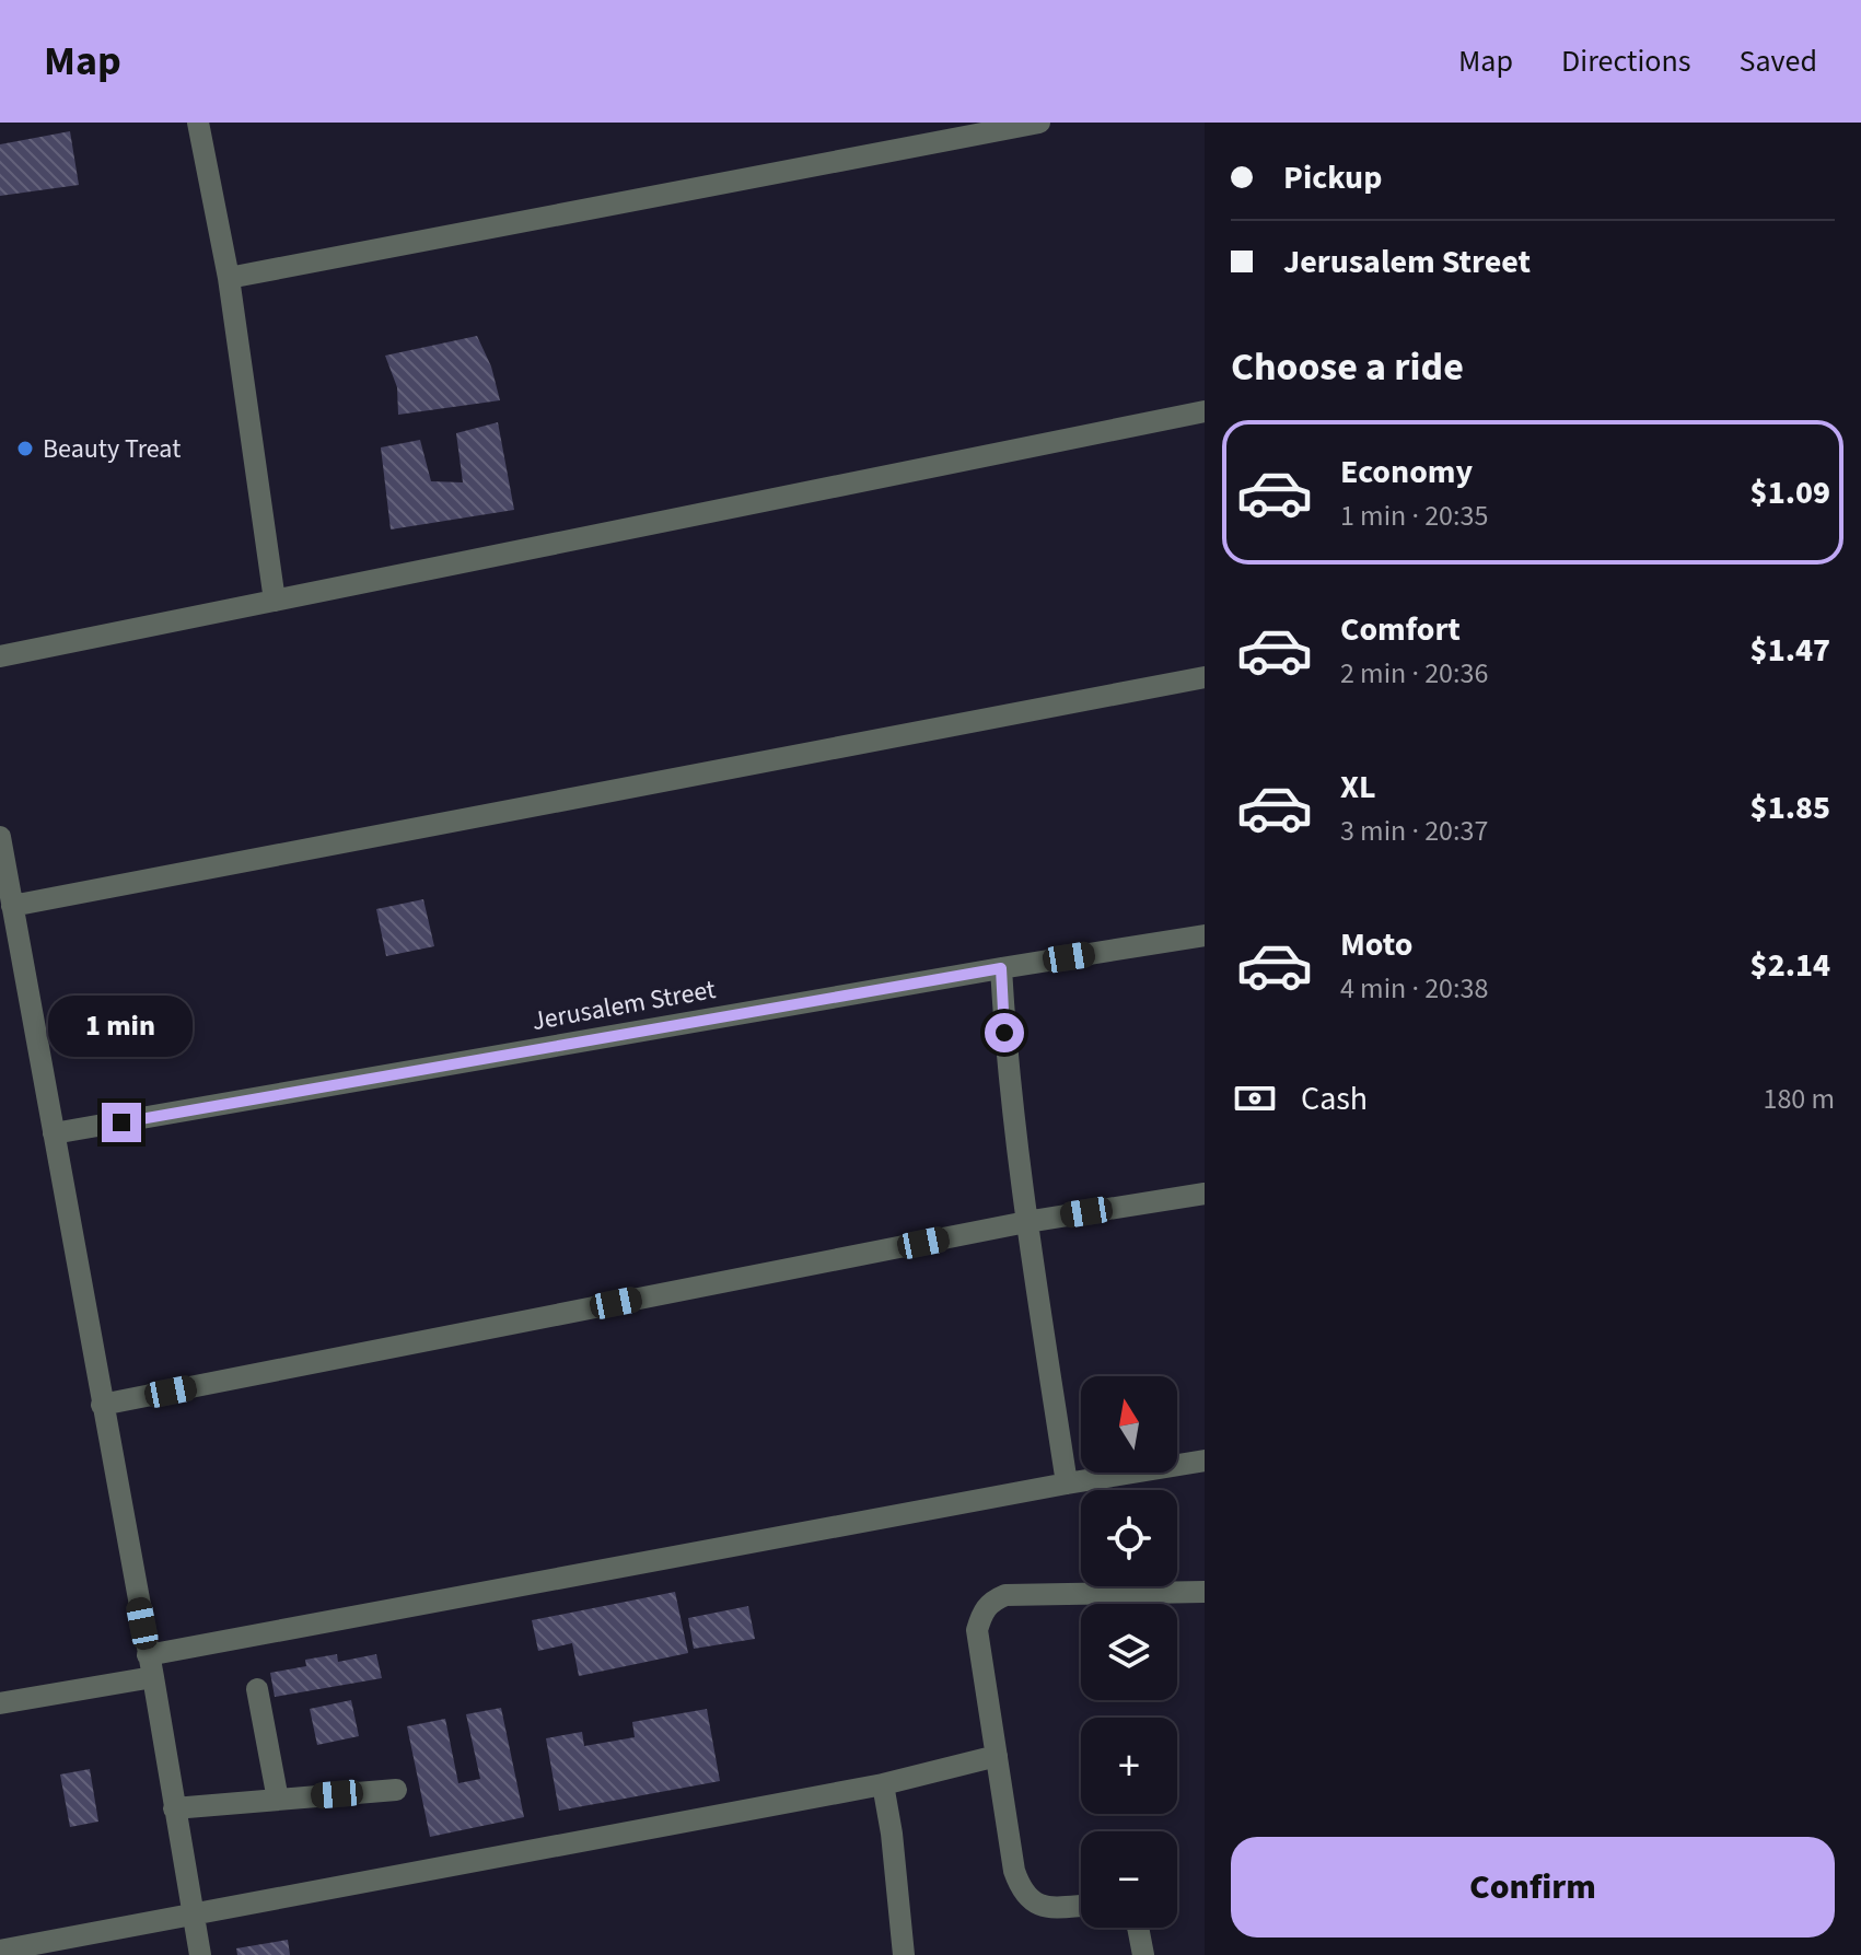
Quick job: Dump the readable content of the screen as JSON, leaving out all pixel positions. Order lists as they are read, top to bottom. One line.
{"streets":{"street":["Jerusalem Street"]},"places":["Beauty Treat"],"north":"top","page":{"header":"Map","nav":["Map","Directions","Saved"],"banner":["Pickup","Jerusalem Street"],"heading":"Choose a ride","list":[{"name":"Economy","note":"1 min · 20:35","value":"$1.09"},{"name":"Comfort","note":"2 min · 20:36","value":"$1.47"},{"name":"XL","note":"3 min · 20:37","value":"$1.85"},{"name":"Moto","note":"4 min · 20:38","value":"$2.14"}],"bubble":"1 min","pay":["Cash","180 m"],"map_buttons":["+","−"],"buttons":"Confirm"}}
